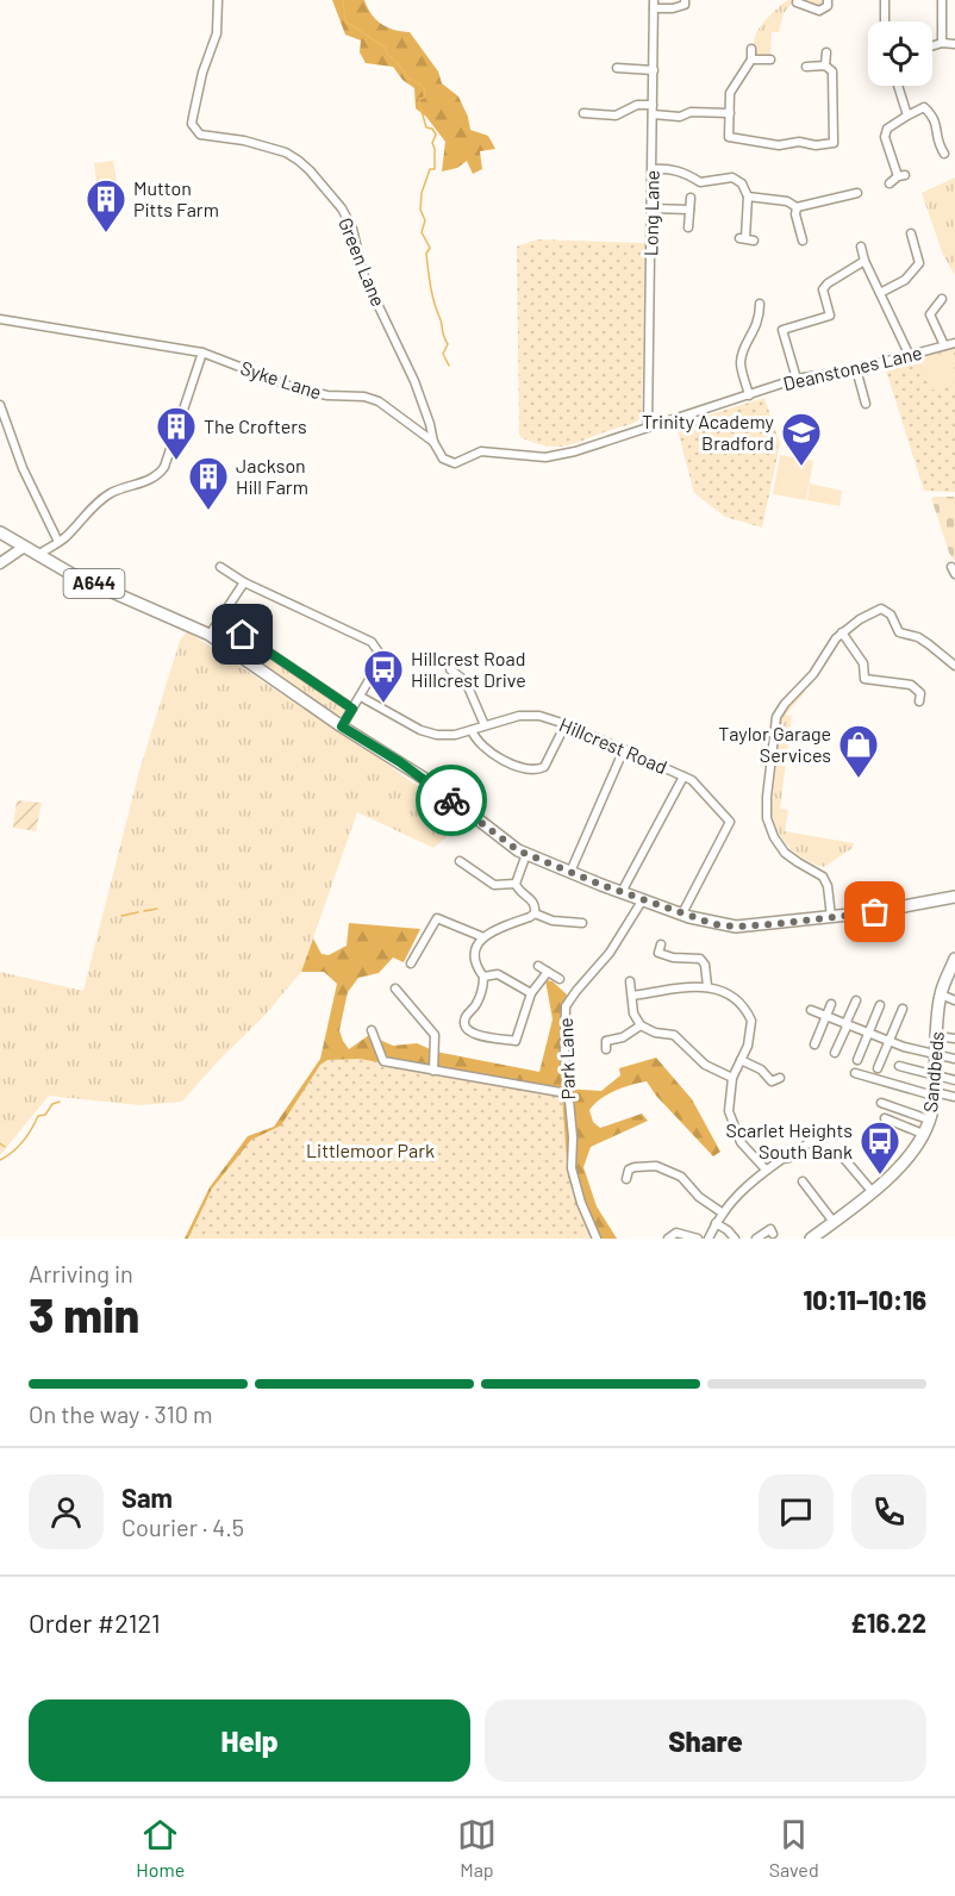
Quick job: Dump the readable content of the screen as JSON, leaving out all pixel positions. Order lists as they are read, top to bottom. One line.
{"streets":{"main road":["A644","Sandbeds"],"street":["Long Lane","Green Lane","Deanstones Lane","Syke Lane","Hillcrest Road","Park Lane"]},"crossings":[["Long Lane","Deanstones Lane"],["Green Lane","Deanstones Lane"],["Green Lane","Syke Lane"],["Deanstones Lane","Syke Lane"],["A644","Hillcrest Road"],["A644","Park Lane"]],"parks":["Littlemoor Park"],"places":{"building":["Mutton Pitts Farm","The Crofters","Jackson Hill Farm"],"school or university":["Trinity Academy Bradford"],"bus stop":["Hillcrest Road Hillcrest Drive","Scarlet Heights South Bank"],"shop":["Taylor Garage Services"]},"page":{"heading":["3 min","Arriving in","10:11–10:16"],"panel":["Sam","Courier · 4.5","Order #2121","£16.22"],"bar":"On the way · 310 m","buttons":["Help","Share"],"tabs":["Home","Map","Saved"]}}
